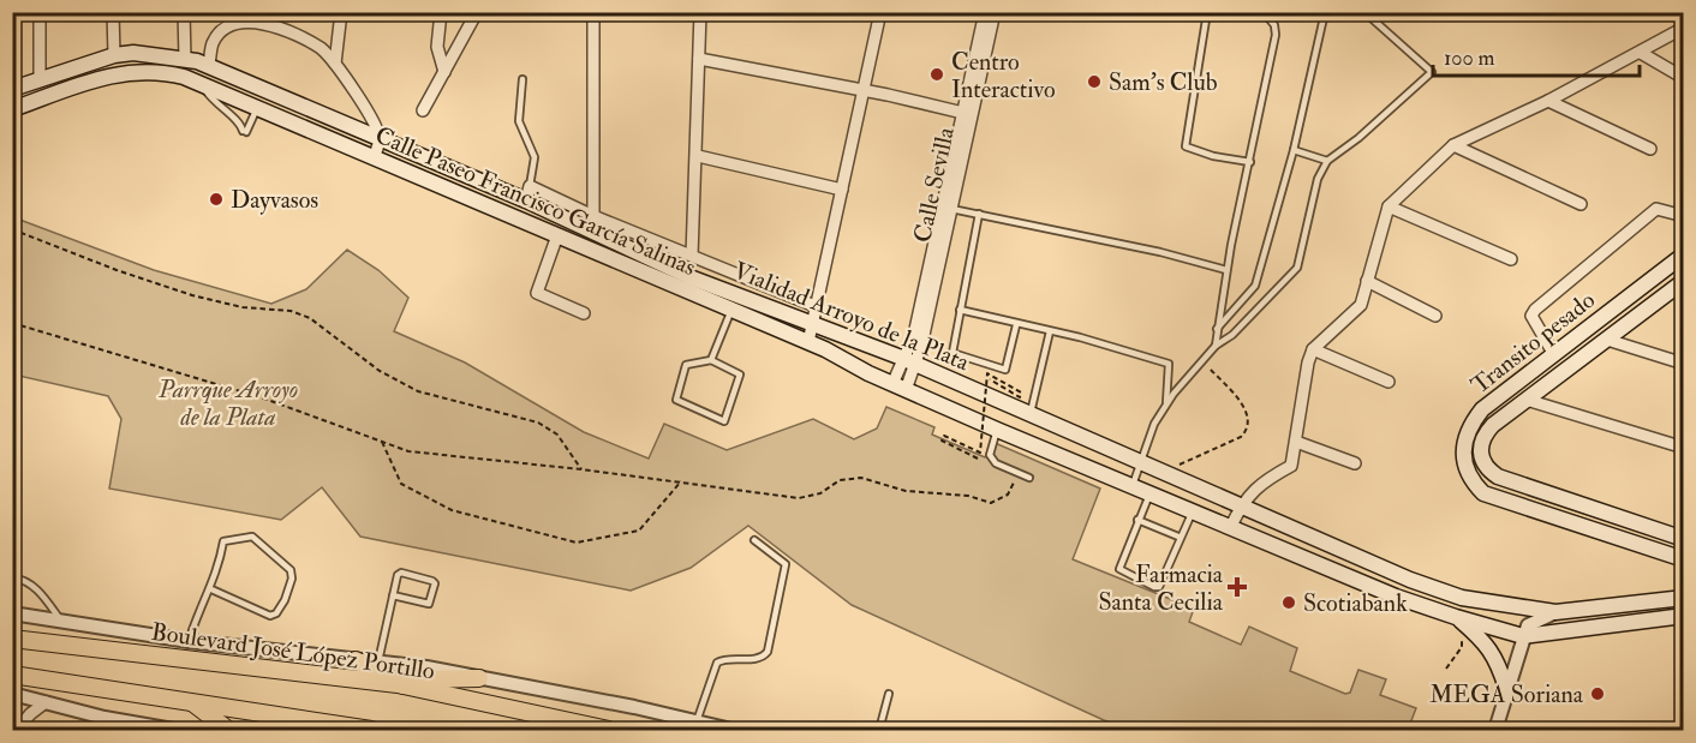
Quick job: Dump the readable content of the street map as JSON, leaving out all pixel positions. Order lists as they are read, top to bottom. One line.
{"streets":{"main road":["Calle Paseo Francisco García Salinas","Vialidad Arroyo de la Plata","Transito pesado","Boulevard José López Portillo"],"street":["Calle Sevilla"]},"crossings":[["Calle Sevilla","Calle Paseo Francisco García Salinas"],["Calle Sevilla","Vialidad Arroyo de la Plata"],["Calle Paseo Francisco García Salinas","Vialidad Arroyo de la Plata"]],"parks":["Parrque Arroyo de la Plata"],"places":{"other":["Centro Interactivo","Sam's Club","Dayvasos","Scotiabank","MEGA Soriana"],"health":["Farmacia Santa Cecilia"]},"scale_bar":"100 m"}
